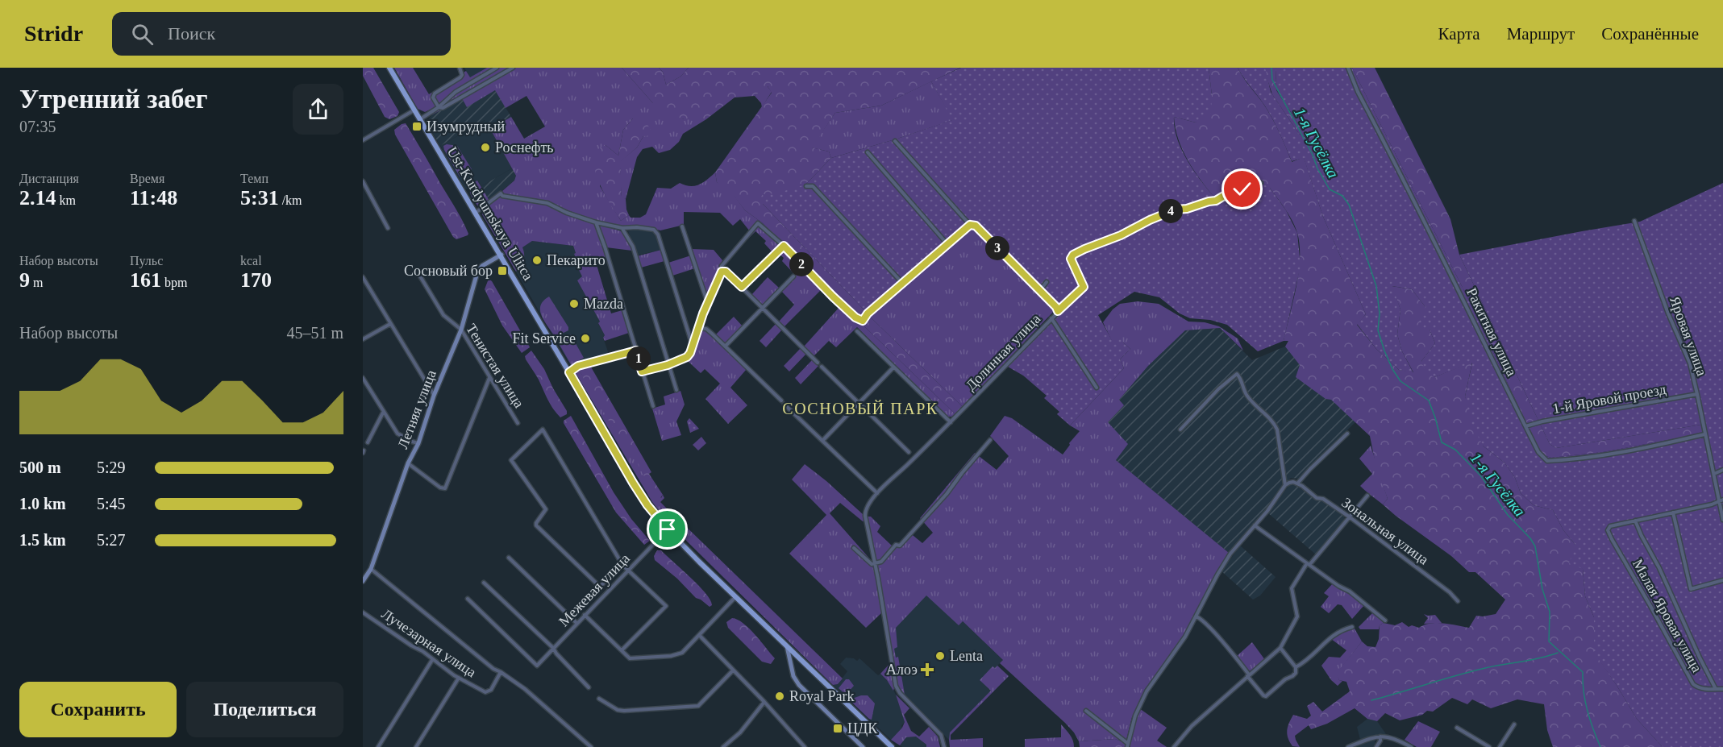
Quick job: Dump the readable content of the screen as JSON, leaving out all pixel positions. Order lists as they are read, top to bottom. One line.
{"streets":{"main road":["Ust-Kurdyumskaya Ulitca"],"street":["Ракитная улица","Яровая улица","Долинная улица","Тенистая улица","1-й Яровой проезд","Летняя улица","Зональная улица","Межевая улица","Малая Яровая улица","Лучезарная улица"]},"crossings":[["Ust-Kurdyumskaya Ulitca","Летняя улица"],["Ust-Kurdyumskaya Ulitca","Межевая улица"],["Ракитная улица","Яровая улица"],["Ракитная улица","1-й Яровой проезд"],["Яровая улица","1-й Яровой проезд"],["Тенистая улица","Летняя улица"]],"districts":["СОСНОВЫЙ ПАРК"],"water":["1-я Гусёлка"],"places":{"transit":["Изумрудный","Сосновый бор","ЦДК"],"other":["Роснефть","Пекарито","Mazda","Fit Service","Lenta","Royal Park"],"health":["Алоэ"]},"page":{"header":"Stridr","search":"Поиск","nav":["Карта","Маршрут","Сохранённые"],"heading":["Утренний забег","07:35"],"stats":[["Дистанция","2.14 km"],["Время","11:48"],["Темп","5:31 /km"],["Набор высоты","9 m"],["Пульс","161 bpm"],["kcal","170"]],"pins":["4","3","2","1"],"chart":["Набор высоты","45–51 m"],"list":[{"name":"500 m","note":"5:29"},{"name":"1.0 km","note":"5:45"},{"name":"1.5 km","note":"5:27"}],"buttons":["Сохранить","Поделиться"]}}
